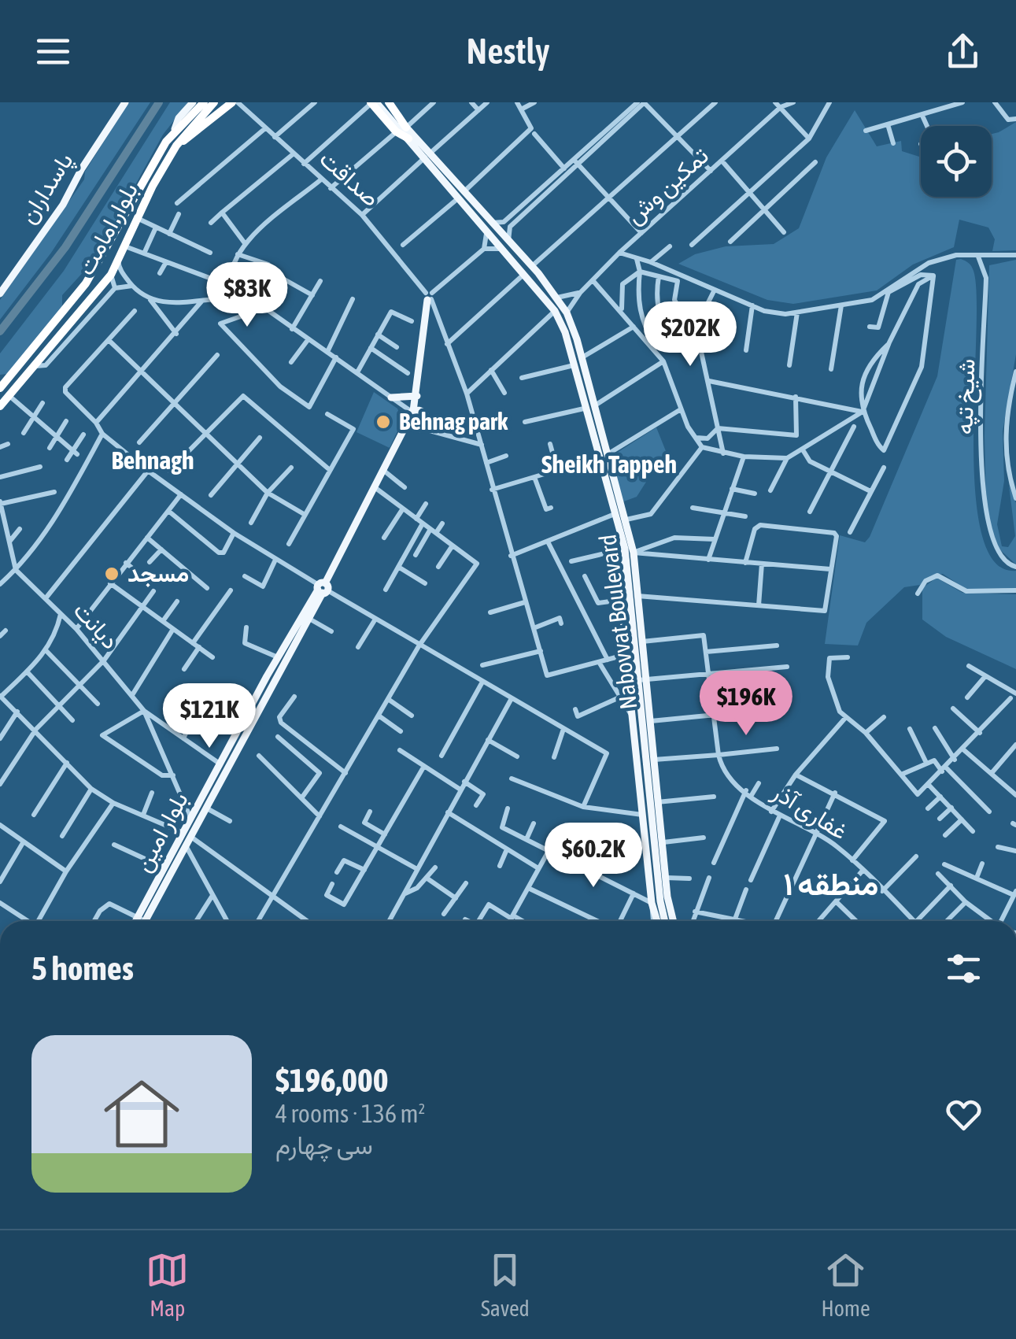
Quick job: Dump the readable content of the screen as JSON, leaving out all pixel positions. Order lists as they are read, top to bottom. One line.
{"streets":{"highway":["بلوار امامت"],"main road":["پاسداران","Nabovvat Boulevard","بلوار امین"],"street":["صداقت","تمکین وش","شیخ تپه","دیانت","غفاری آذر"]},"crossings":[["تمکین وش","Nabovvat Boulevard"],["Nabovvat Boulevard","غفاری آذر"],["دیانت","بلوار امین"]],"districts":["Behnagh","Sheikh Tappeh","منطقه ۱"],"places":["Behnag park","مسجد"],"page":{"header":"Nestly","price":["$83K","$202K","$196K","$121K","$60.2K"],"heading":"5 homes","list":[{"name":"$196,000","note":"4 rooms · 136 m² · سی چهارم"}],"tabs":["Map","Saved","Home"]}}
